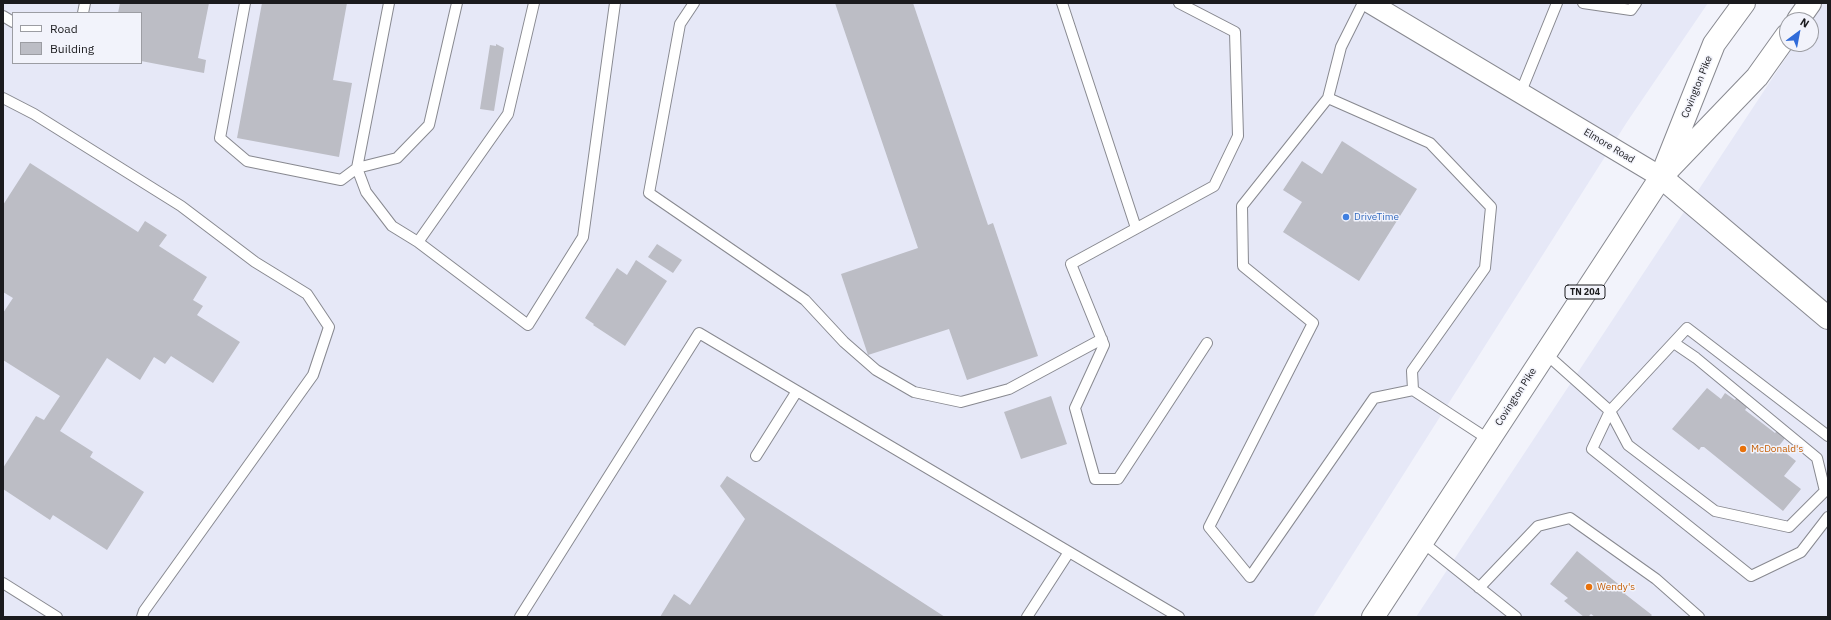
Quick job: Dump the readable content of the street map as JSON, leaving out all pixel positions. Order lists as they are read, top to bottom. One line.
{"streets":{"main road":["Covington Pike","Elmore Road","TN 204"]},"crossings":[["Covington Pike","Elmore Road"]],"places":["DriveTime","McDonald's","Wendy's"],"legend":["Road","Building"],"north":"top right"}
